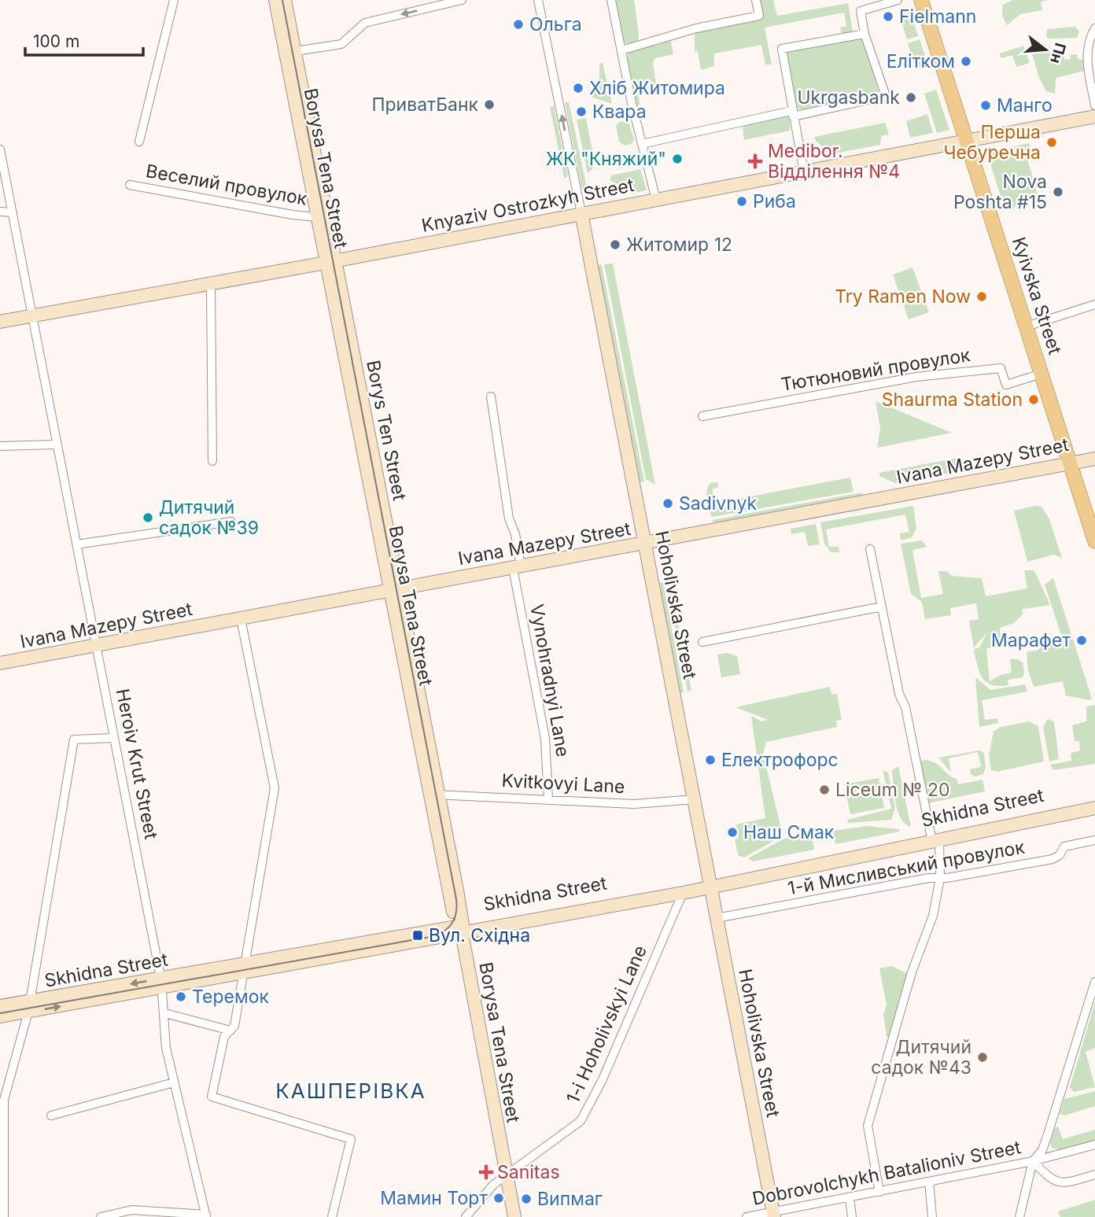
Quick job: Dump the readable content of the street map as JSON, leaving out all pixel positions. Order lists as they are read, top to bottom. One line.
{"streets":{"main road":["Kyivska Street"],"street":["Borysa Tena Street","Веселий провулок","Knyaziv Ostrozkyh Street","Тютюновий провулок","Borys Ten Street","Ivana Mazepy Street","Hoholivska Street","Vynohradnyi Lane","Heroiv Krut Street","Kvitkovyi Lane","Skhidna Street","1-й Мисливський провулок","1-i Hoholivskyi Lane","Dobrovolchykh Batalioniv Street"]},"crossings":[["Borysa Tena Street","Веселий провулок"],["Borysa Tena Street","Knyaziv Ostrozkyh Street"],["Borysa Tena Street","Borys Ten Street"],["Borysa Tena Street","Kvitkovyi Lane"],["Borysa Tena Street","Skhidna Street"],["Borysa Tena Street","1-i Hoholivskyi Lane"],["Knyaziv Ostrozkyh Street","Kyivska Street"],["Knyaziv Ostrozkyh Street","Borys Ten Street"],["Knyaziv Ostrozkyh Street","Hoholivska Street"],["Knyaziv Ostrozkyh Street","Heroiv Krut Street"],["Kyivska Street","Тютюновий провулок"],["Kyivska Street","Ivana Mazepy Street"],["Borys Ten Street","Ivana Mazepy Street"],["Borys Ten Street","Kvitkovyi Lane"],["Ivana Mazepy Street","Hoholivska Street"],["Ivana Mazepy Street","Vynohradnyi Lane"],["Ivana Mazepy Street","Heroiv Krut Street"],["Hoholivska Street","Kvitkovyi Lane"],["Hoholivska Street","Skhidna Street"],["Hoholivska Street","1-й Мисливський провулок"],["Hoholivska Street","Dobrovolchykh Batalioniv Street"],["Vynohradnyi Lane","Kvitkovyi Lane"],["Heroiv Krut Street","Skhidna Street"],["Skhidna Street","1-i Hoholivskyi Lane"]],"districts":["КАШПЕРІВКА"],"places":{"other":["Fielmann","Ольга","Елітком","Хліб Житомира","Ukrgasbank","ПриватБанк","Манго","Квара","Перша Чебуречна","ЖК \"Княжий\"","Nova Poshta #15","Риба","Житомир 12","Try Ramen Now","Shaurma Station","Sadivnyk","Дитячий садок №39","Марафет","Електрофорс","Liceum № 20","Наш Смак","Теремок","Дитячий садок №43","Мамин Торт","Випмаг"],"health":["Medibor. Відділення №4","Sanitas"],"transit":["Вул. Східна"]},"scale_bar":"100 m","north":"right"}
